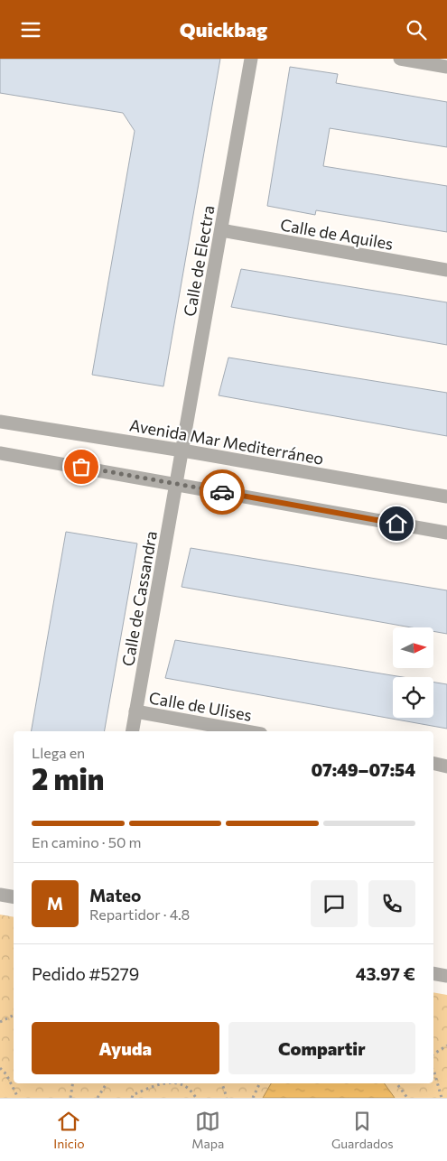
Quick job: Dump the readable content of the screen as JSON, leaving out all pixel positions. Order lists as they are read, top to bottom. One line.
{"streets":{"street":["Calle de Aquiles","Calle de Electra","Avenida Mar Mediterráneo","Calle de Cassandra","Calle de Ulises"]},"crossings":[["Calle de Aquiles","Calle de Electra"],["Calle de Electra","Avenida Mar Mediterráneo"],["Calle de Electra","Calle de Cassandra"],["Calle de Cassandra","Calle de Ulises"]],"north":"right","page":{"header":"Quickbag","heading":["2 min","Llega en","07:49–07:54"],"panel":["Mateo","Repartidor · 4.8","Pedido #5279","43.97 €"],"bar":"En camino · 50 m","round":"M","buttons":["Ayuda","Compartir"],"tabs":["Inicio","Mapa","Guardados"]}}
